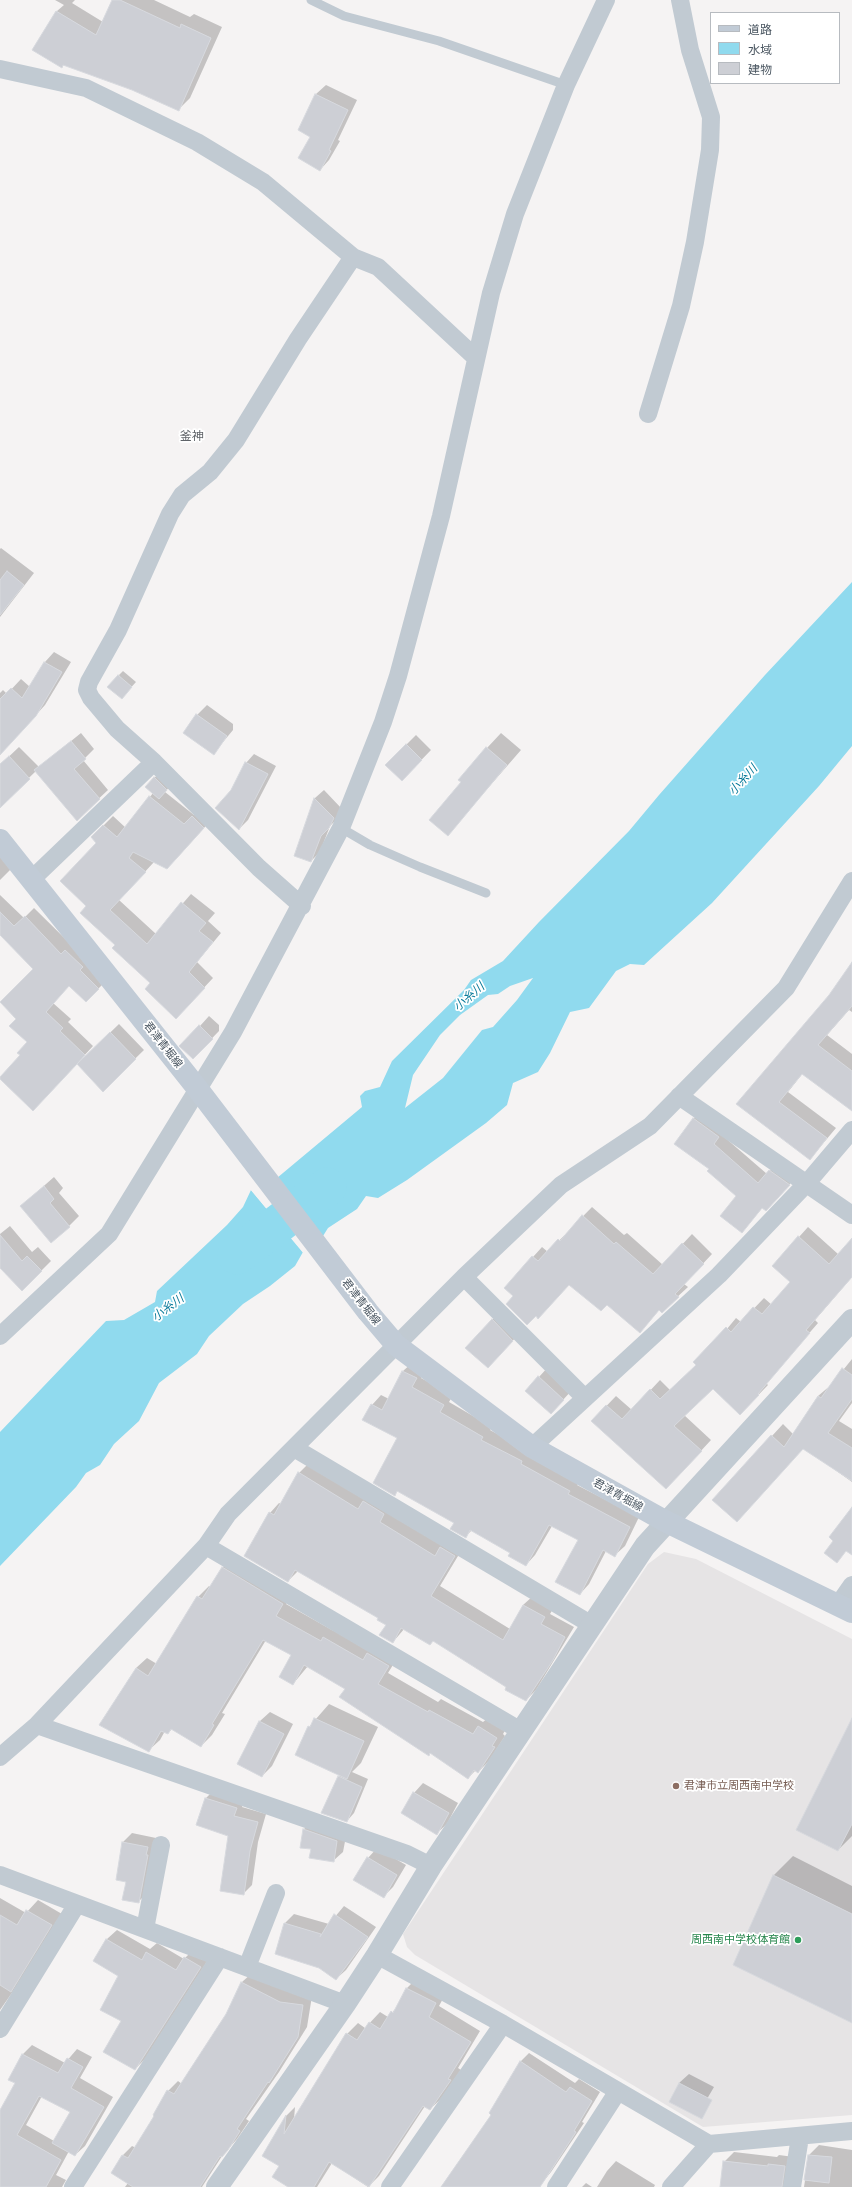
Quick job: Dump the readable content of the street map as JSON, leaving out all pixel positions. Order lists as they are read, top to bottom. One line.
{"streets":{"main road":["君津青堀線"]},"districts":["釜神"],"water":["小糸川"],"places":["君津市立周西南中学校","周西南中学校体育館"],"legend":["道路","水域","建物"]}
